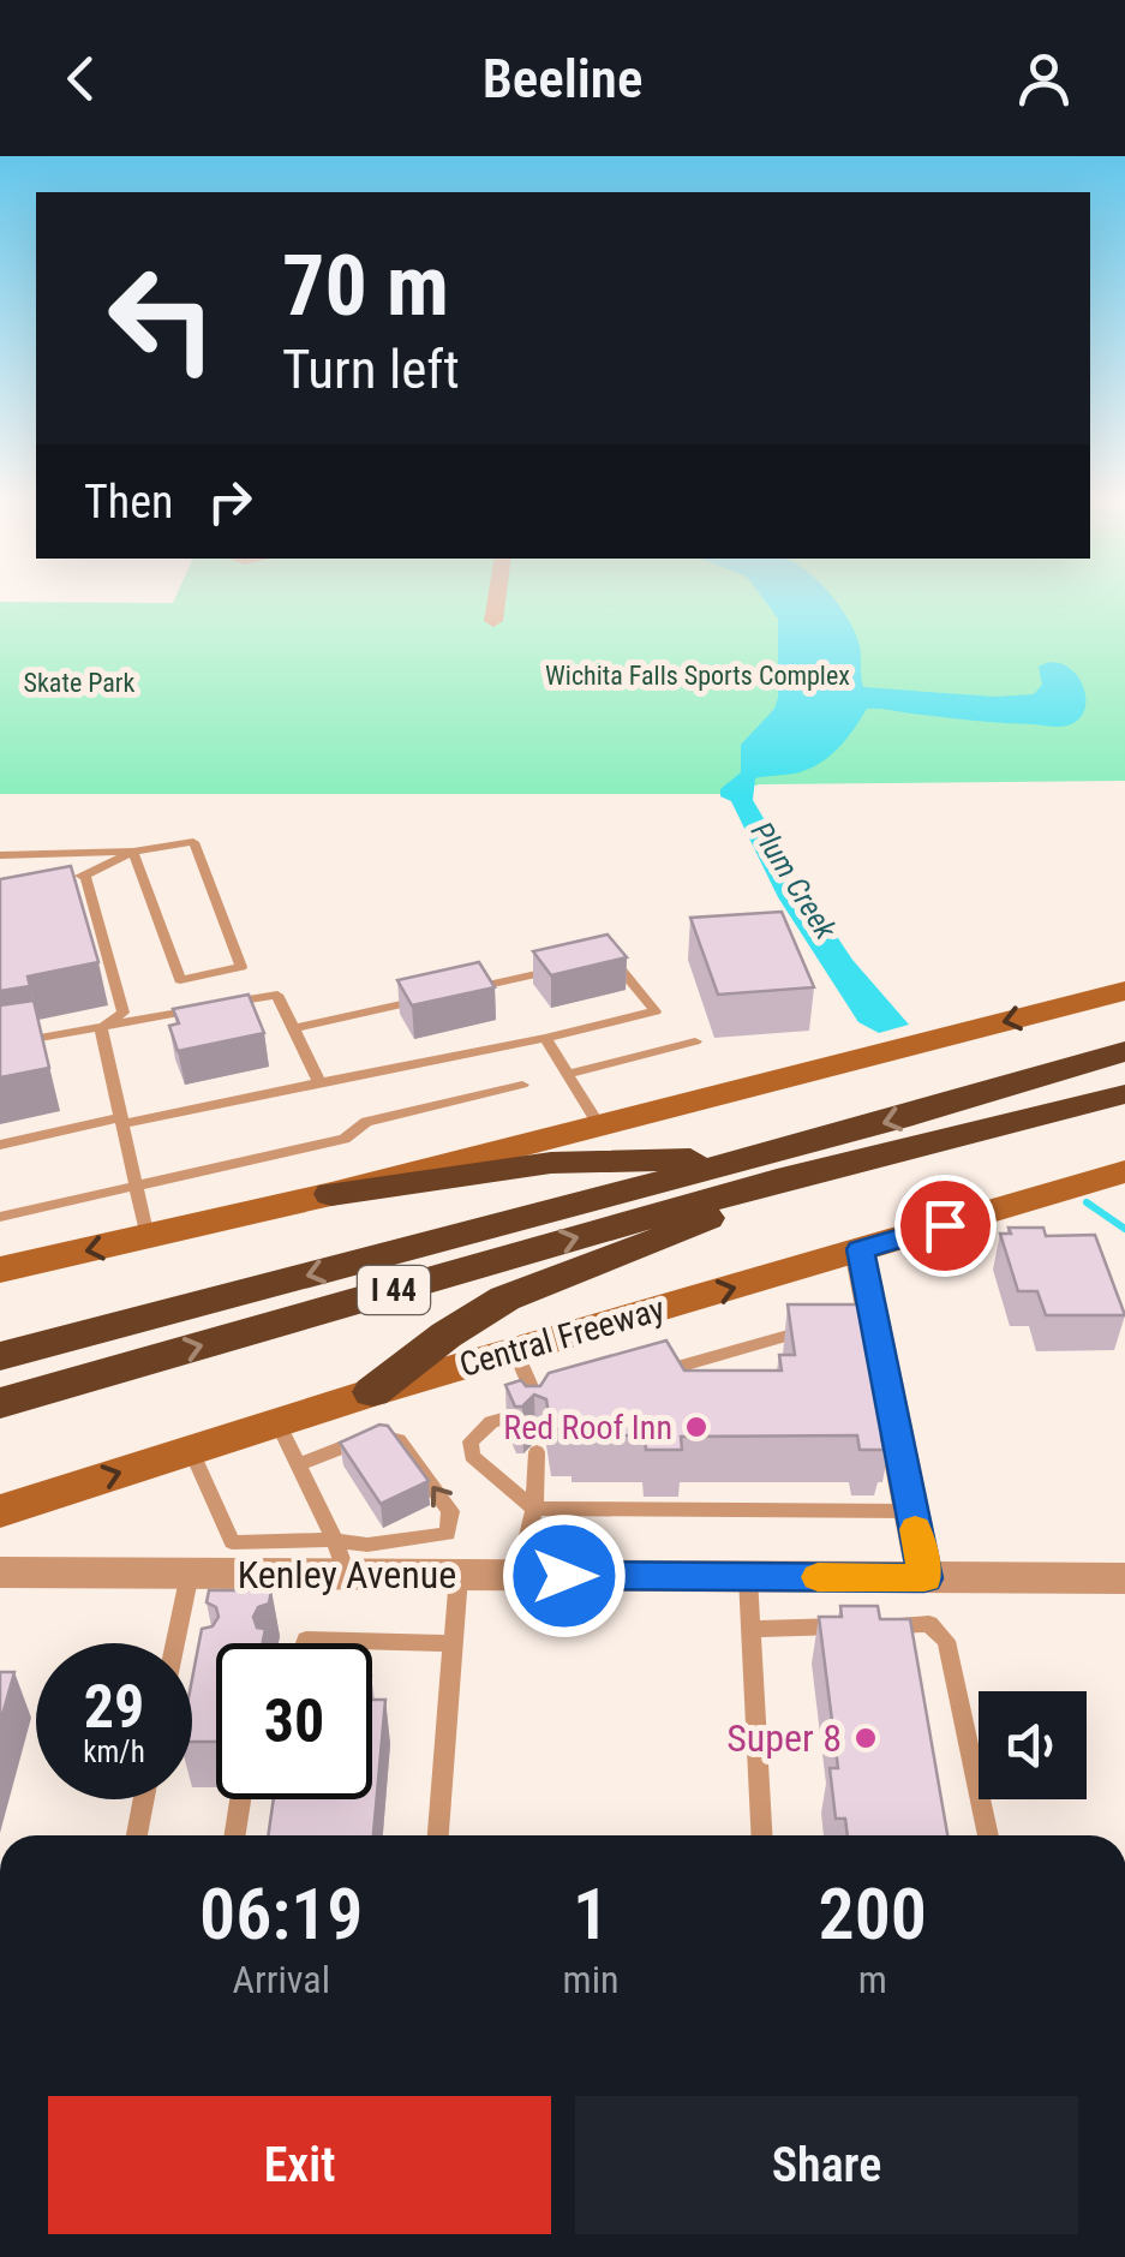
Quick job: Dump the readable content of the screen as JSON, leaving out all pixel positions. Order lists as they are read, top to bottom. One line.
{"streets":{"highway":["I 44"],"main road":["Central Freeway"],"street":["Kenley Avenue"]},"water":["Plum Creek"],"parks":["Wichita Falls Sports Complex","Skate Park"],"places":["Red Roof Inn","Super 8"],"page":{"header":"Beeline","turn":["70 m","Turn left"],"then":"Then","speed":"29 km/h","limit":"30","eta":["06:19","Arrival","1","min","200","m"],"buttons":["Exit","Share"]}}
